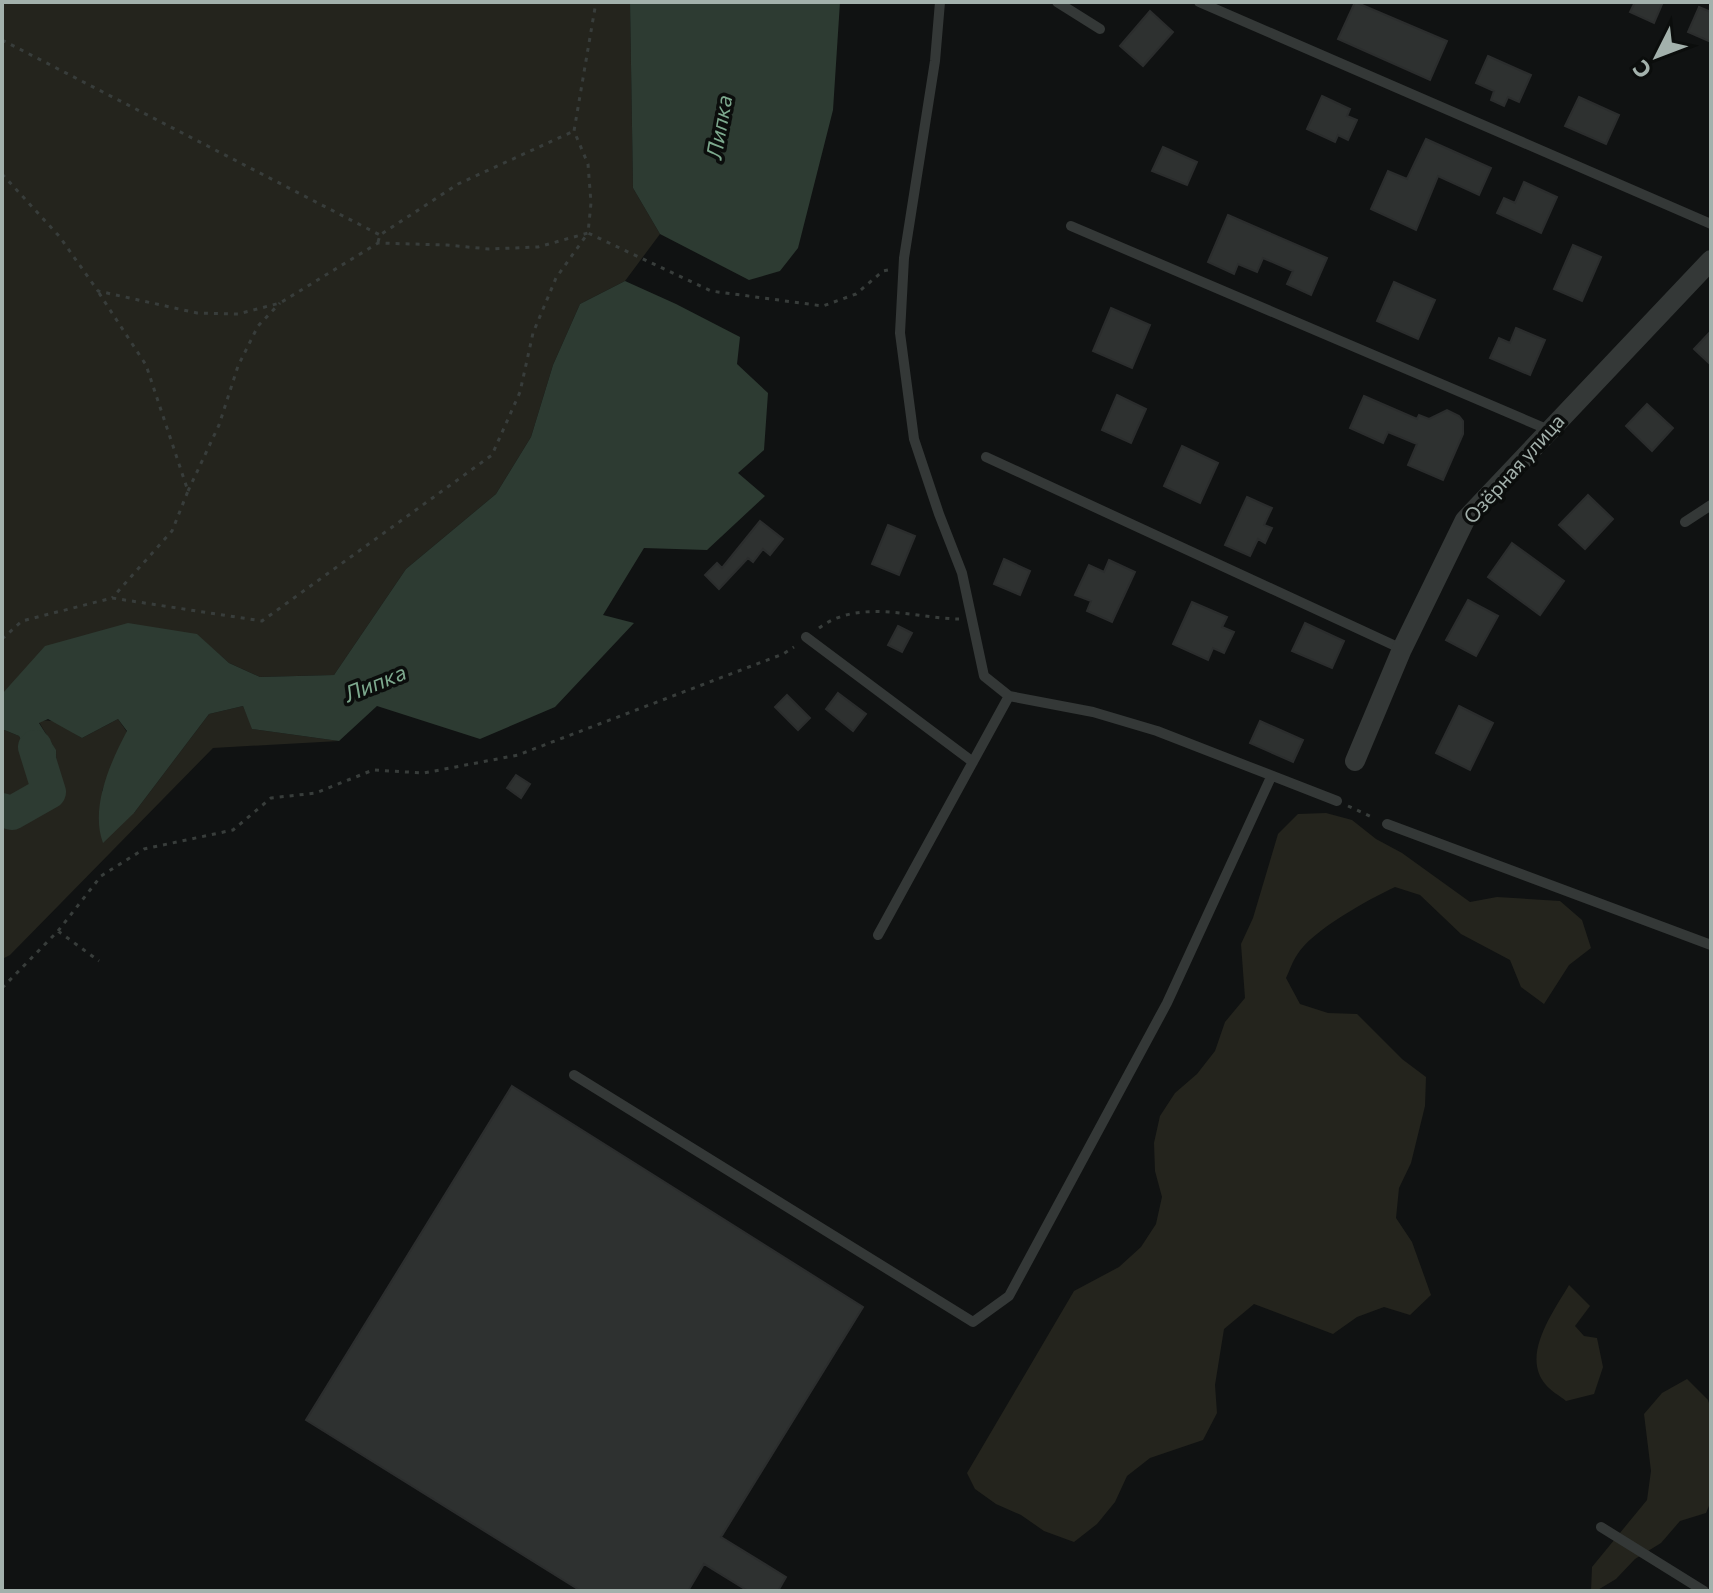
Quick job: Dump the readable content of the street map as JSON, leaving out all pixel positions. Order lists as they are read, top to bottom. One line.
{"streets":{"street":["Озёрная улица"]},"water":["Липка"],"north":"bottom left"}
